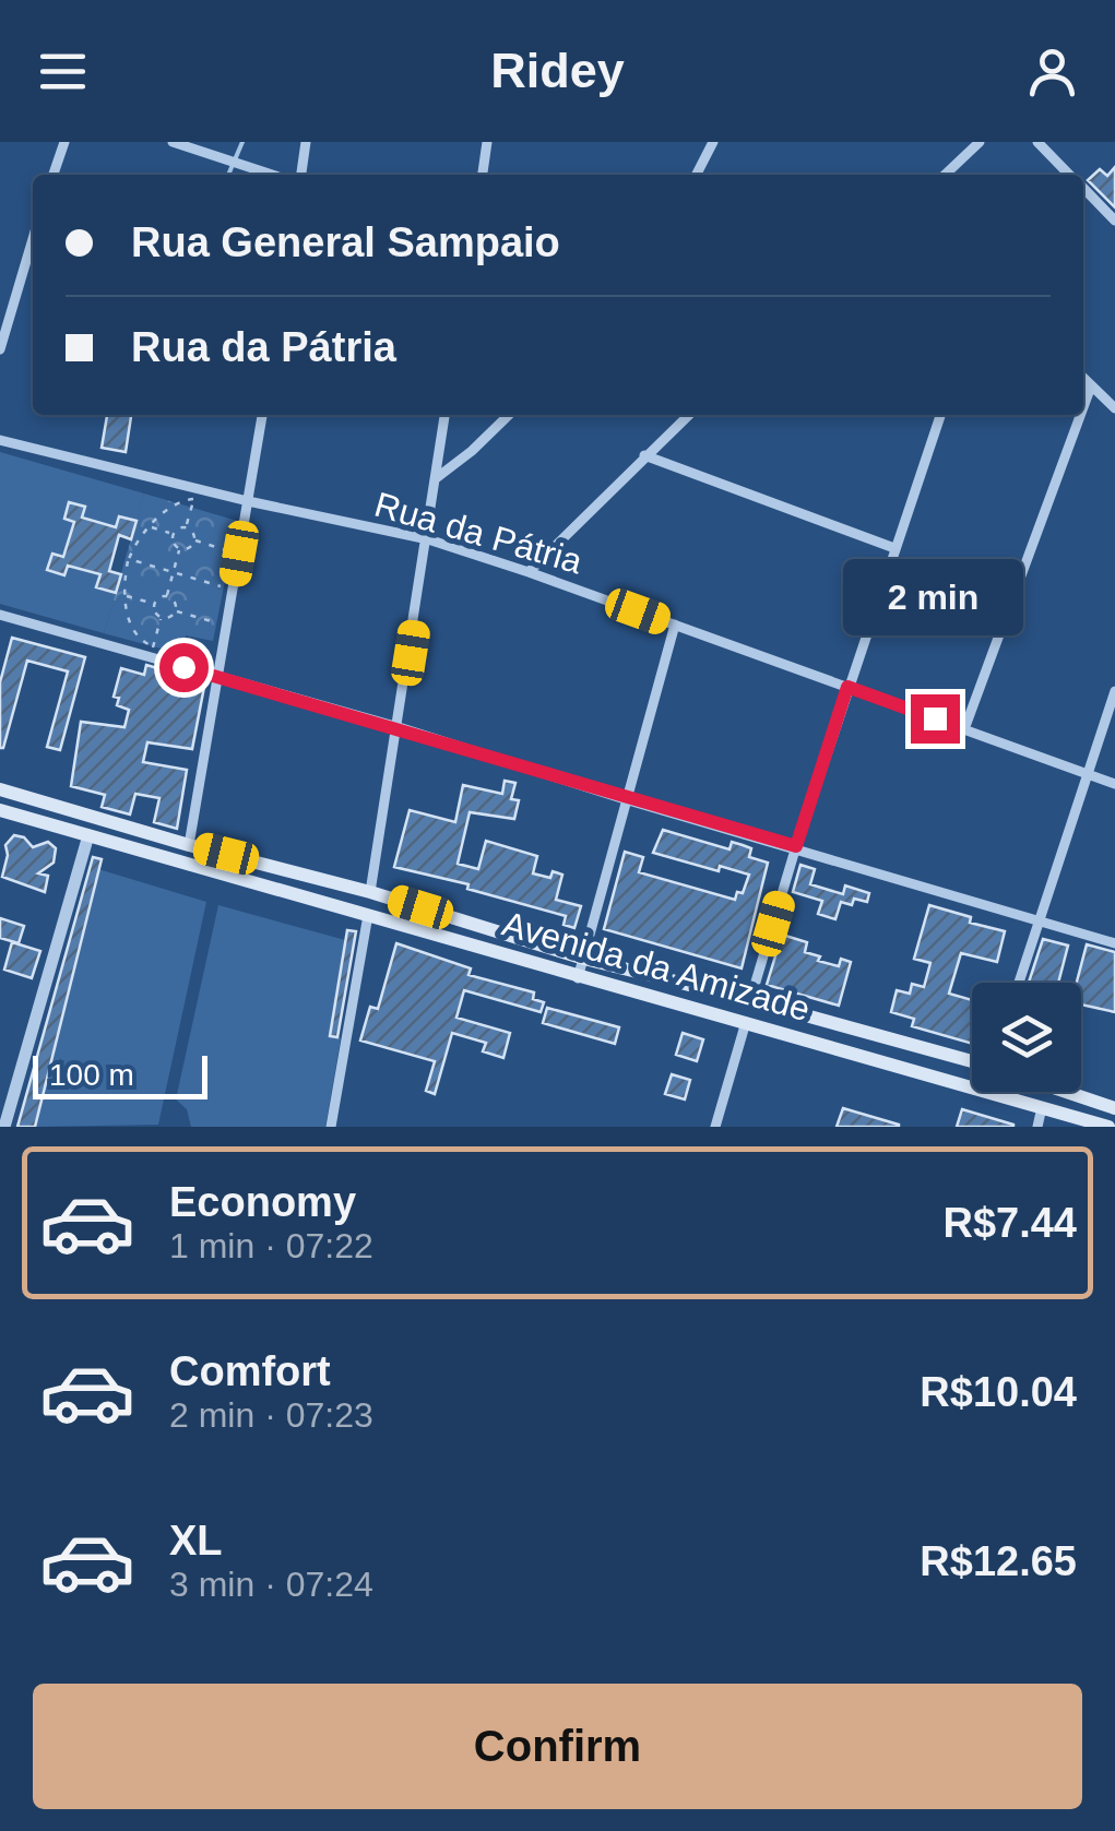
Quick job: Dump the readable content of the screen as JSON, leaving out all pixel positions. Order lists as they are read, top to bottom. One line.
{"streets":{"main road":["Avenida da Amizade"],"street":["Rua da Pátria"]},"scale_bar":"100 m","page":{"header":"Ridey","banner":["Rua General Sampaio","Rua da Pátria"],"bubble":"2 min","scale":"100 m","list":[{"name":"Economy","note":"1 min · 07:22","value":"R$7.44"},{"name":"Comfort","note":"2 min · 07:23","value":"R$10.04"},{"name":"XL","note":"3 min · 07:24","value":"R$12.65"}],"buttons":"Confirm"}}
